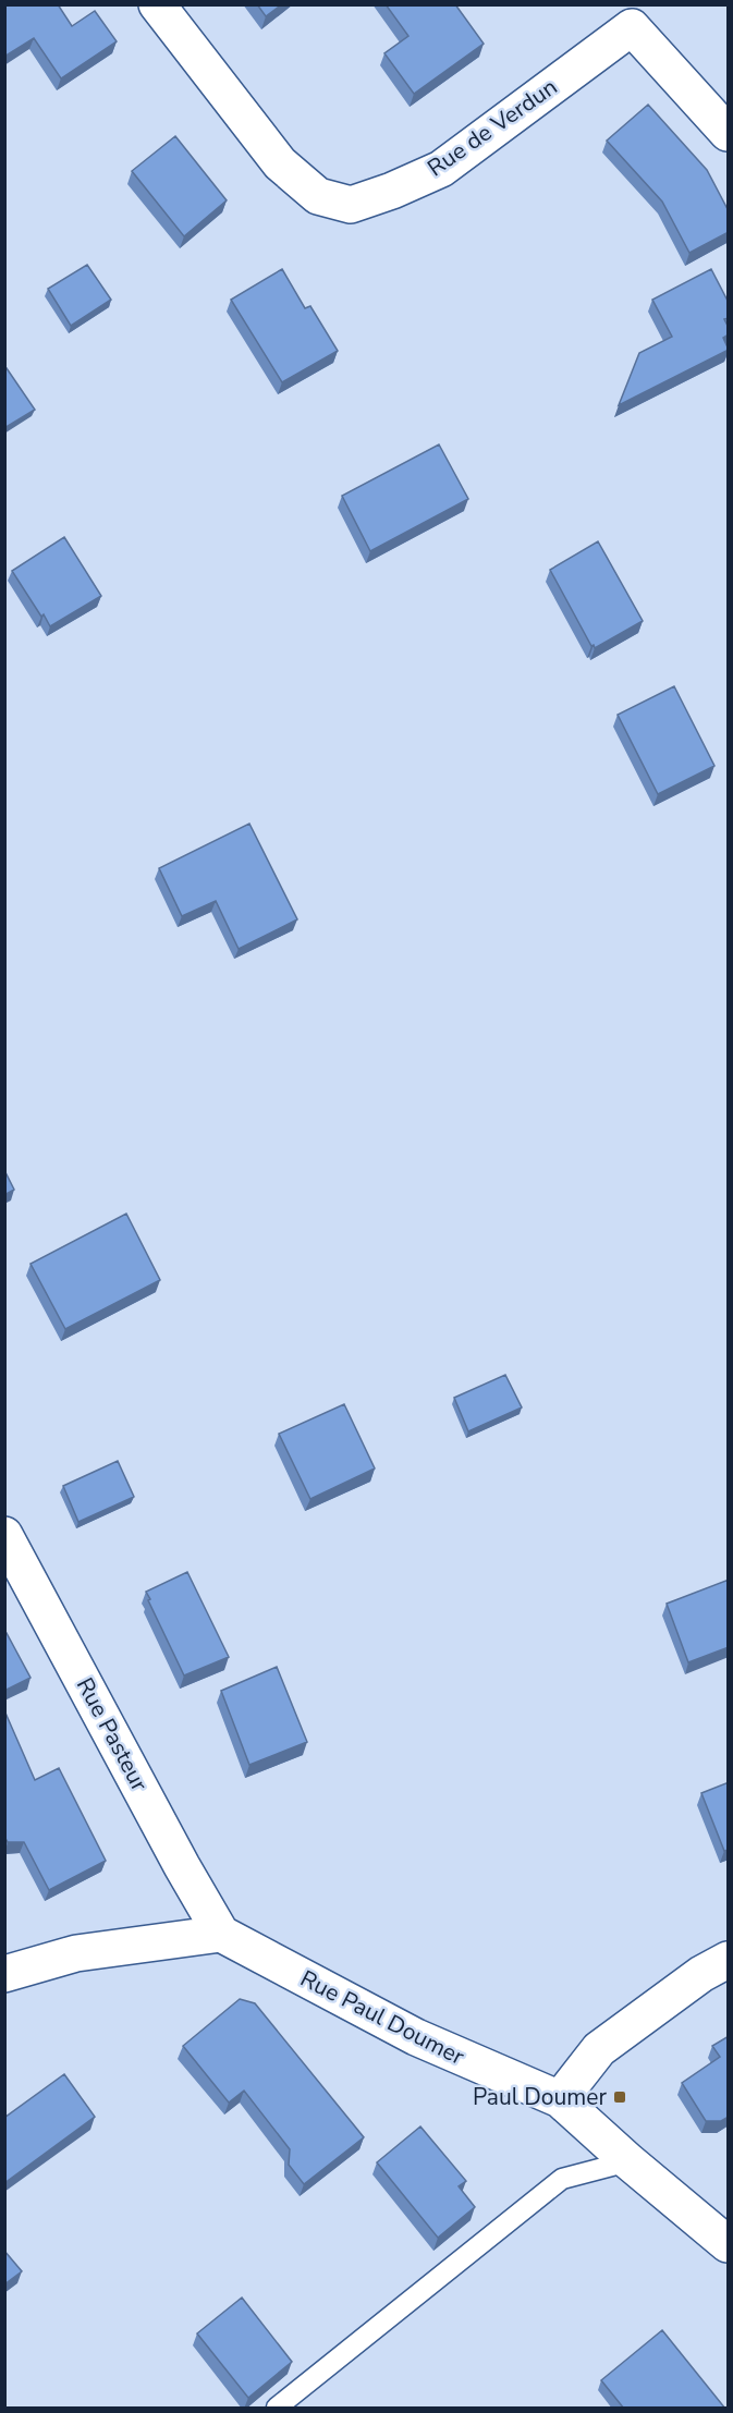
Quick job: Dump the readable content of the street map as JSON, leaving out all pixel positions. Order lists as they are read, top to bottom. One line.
{"streets":{"street":["Rue de Verdun","Rue Pasteur","Rue Paul Doumer"]},"crossings":[["Rue Pasteur","Rue Paul Doumer"]],"places":{"transit":["Paul Doumer"]}}
